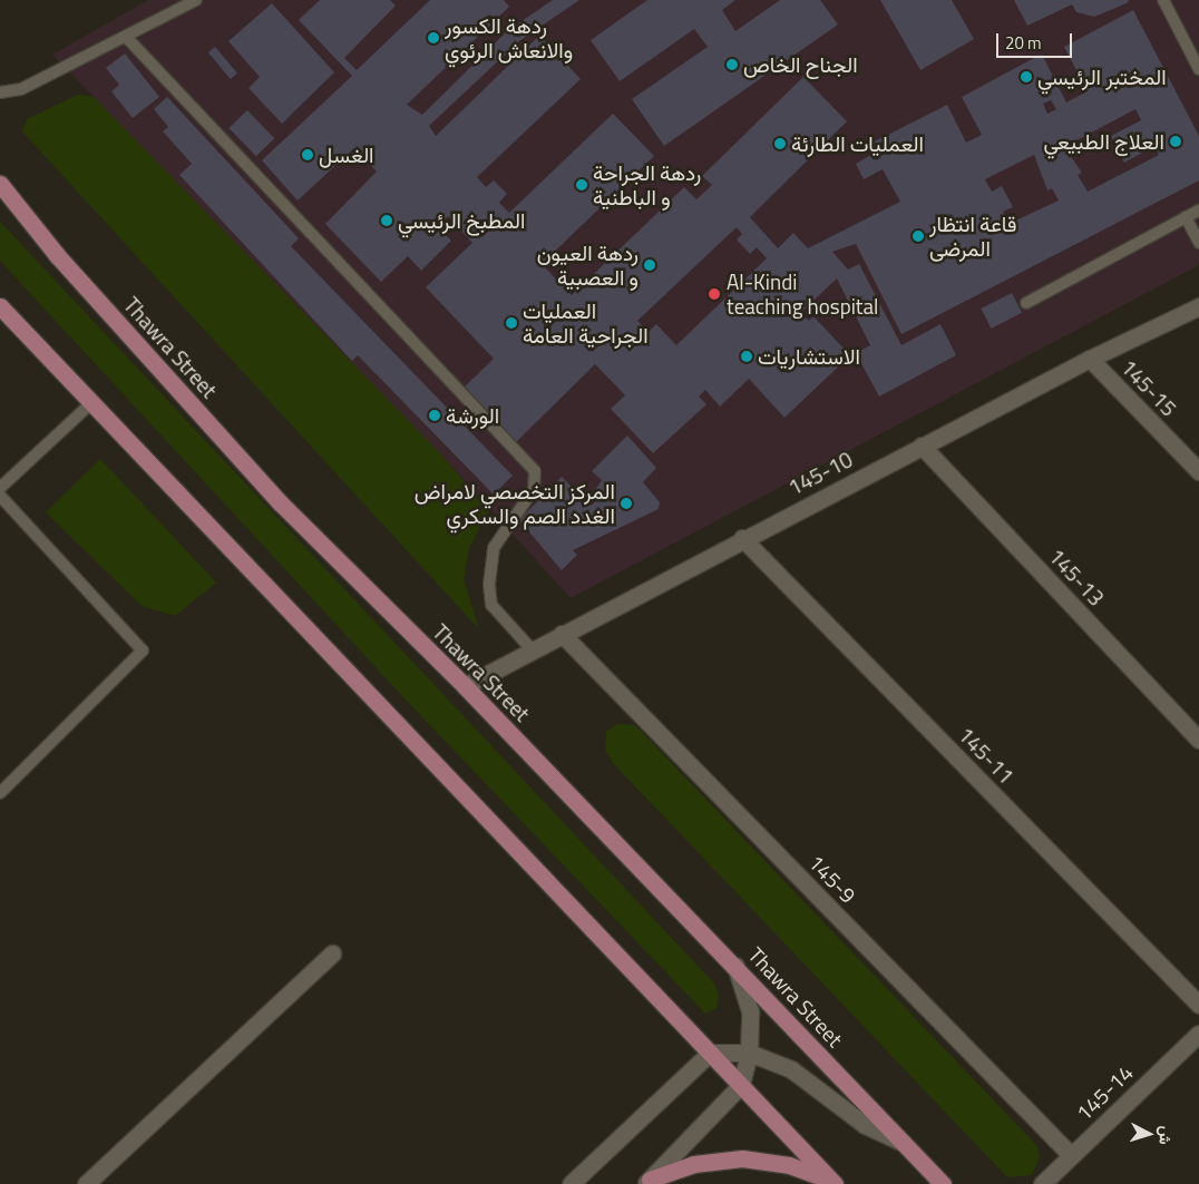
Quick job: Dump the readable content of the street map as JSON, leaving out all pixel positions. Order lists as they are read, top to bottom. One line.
{"streets":{"main road":["Thawra Street"],"street":["145-15","145-10","145-13","145-11","145-9","145-14"]},"crossings":[["Thawra Street","145-10"],["145-15","145-10"],["145-10","145-13"],["145-10","145-11"],["145-10","145-9"],["145-9","145-14"]],"places":["ردهة الكسور والانعاش الرئوي","الجناح الخاص","المختبر الرئيسي","العلاج الطبيعي","العمليات الطارئة","الغسل","ردهة الجراحة و الباطنية","المطبخ الرئيسي","قاعة انتظار المرضى","ردهة العيون و العصبية","Al-Kindi teaching hospital","العمليات الجراحية العامة","الاستشاريات","الورشة","المركز التخصصي لامراض الغدد الصم والسكري"],"scale_bar":"20 m","north":"right"}
